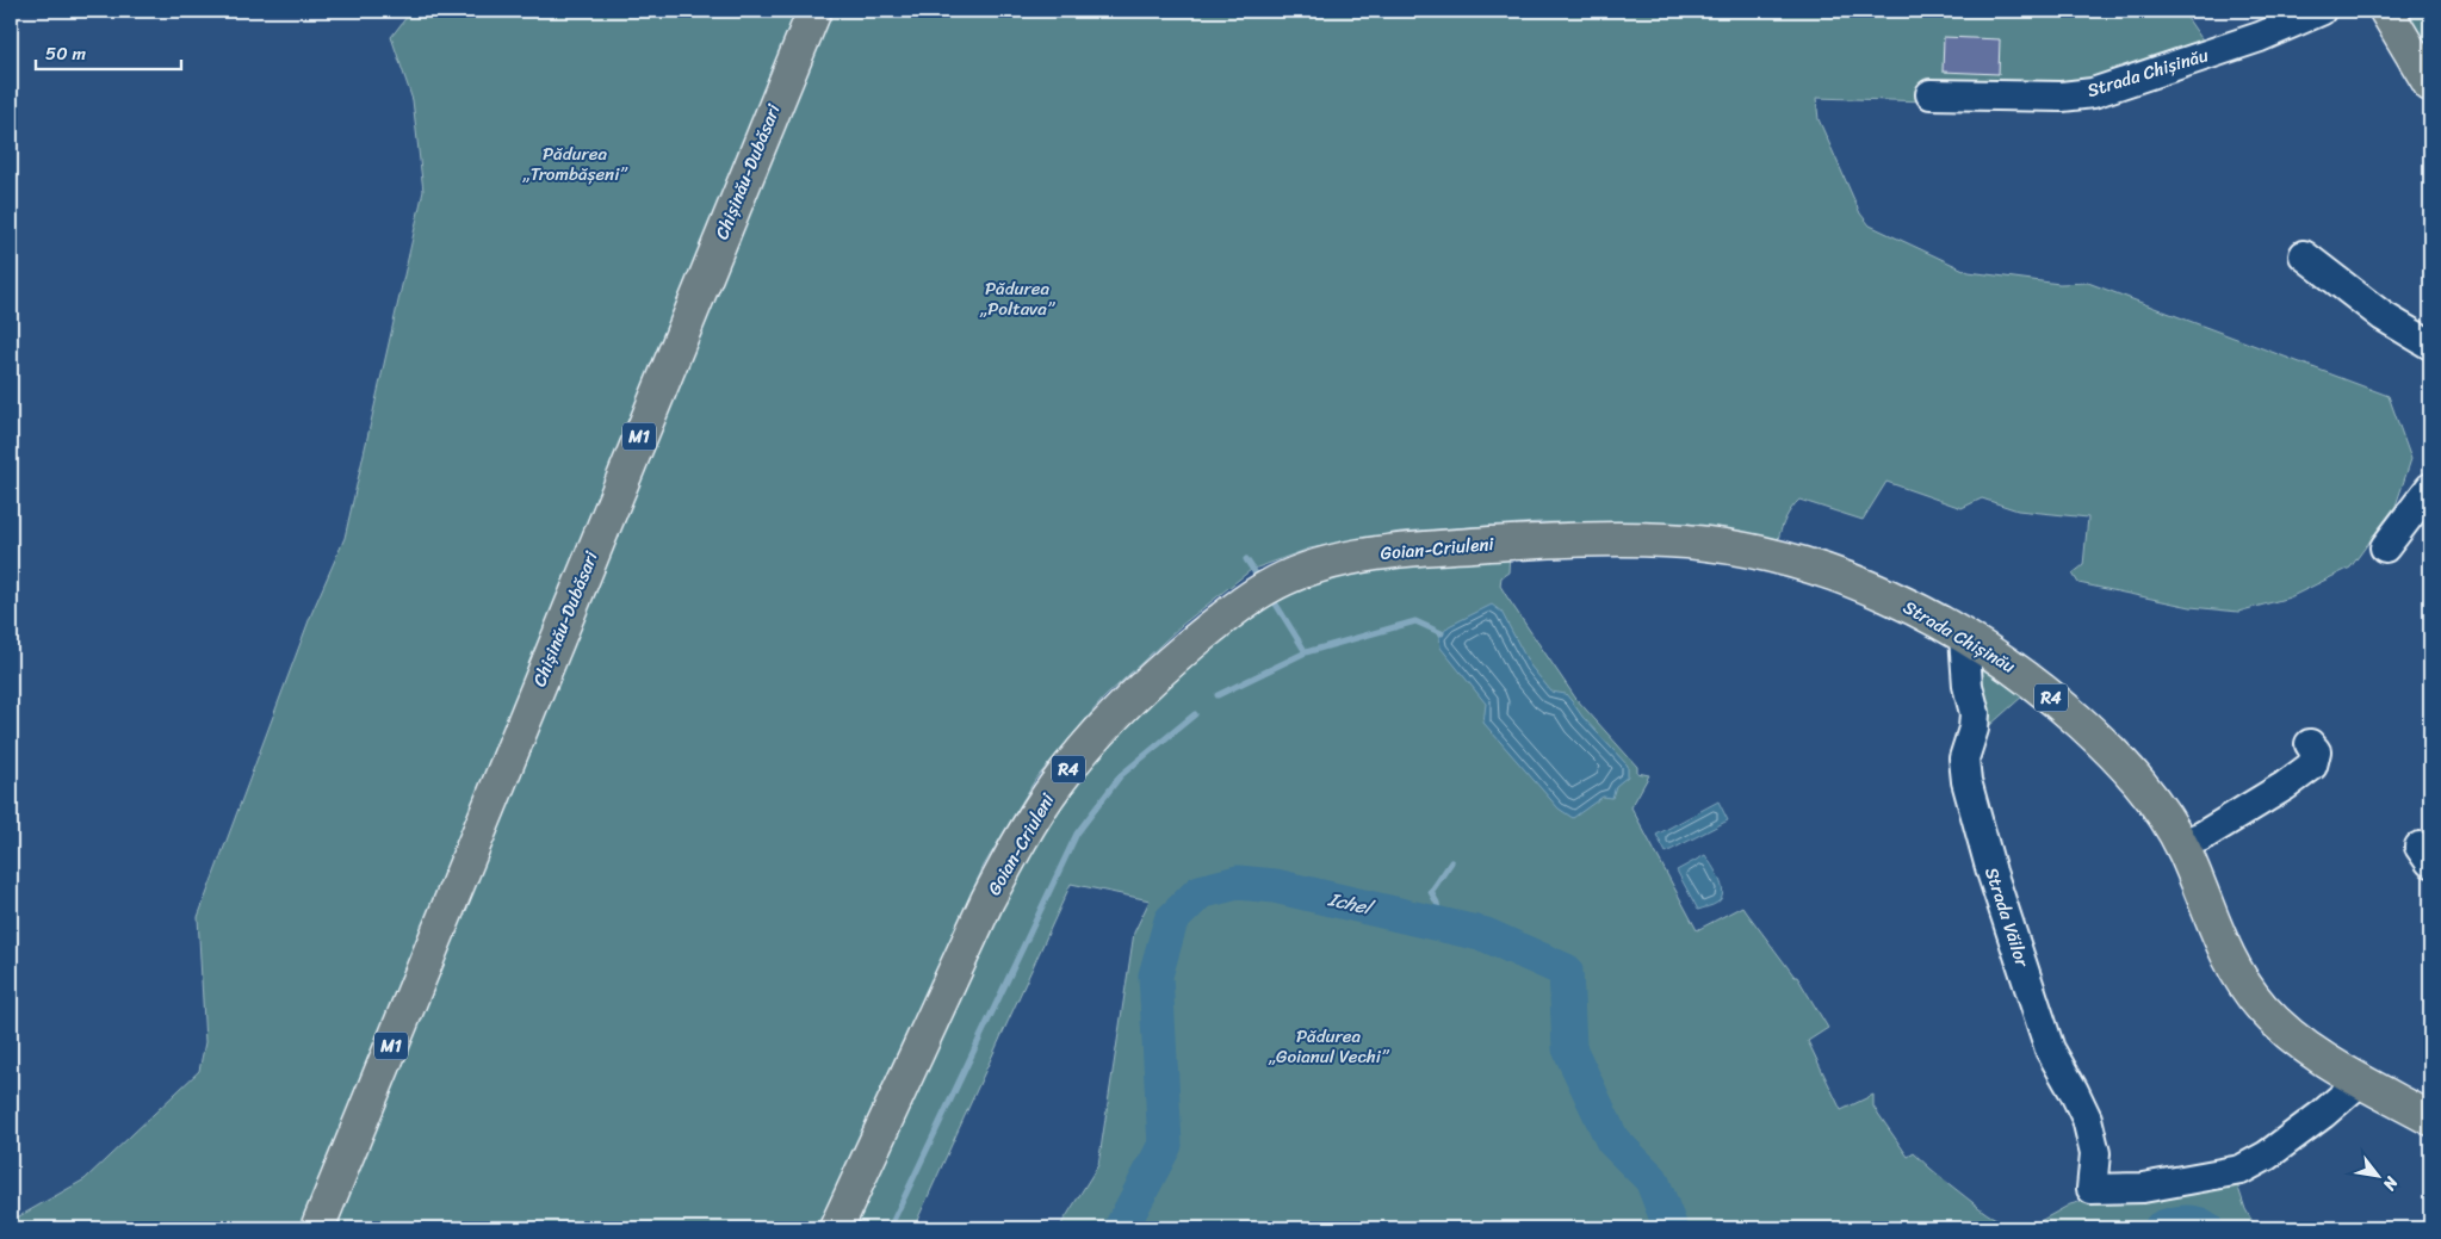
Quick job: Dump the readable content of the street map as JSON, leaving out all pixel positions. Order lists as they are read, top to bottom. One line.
{"streets":{"main road":["Strada Chișinău","Chișinău-Dubăsari","M1","Goian-Criuleni","R4"],"street":["Strada Văilor"]},"crossings":[["Strada Chișinău","Goian-Criuleni"],["Strada Chișinău","Strada Văilor"]],"water":["Ichel"],"parks":["Pădurea „Trombășeni”","Pădurea „Poltava”","Pădurea „Goianul Vechi”"],"scale_bar":"50 m","north":"bottom right"}
